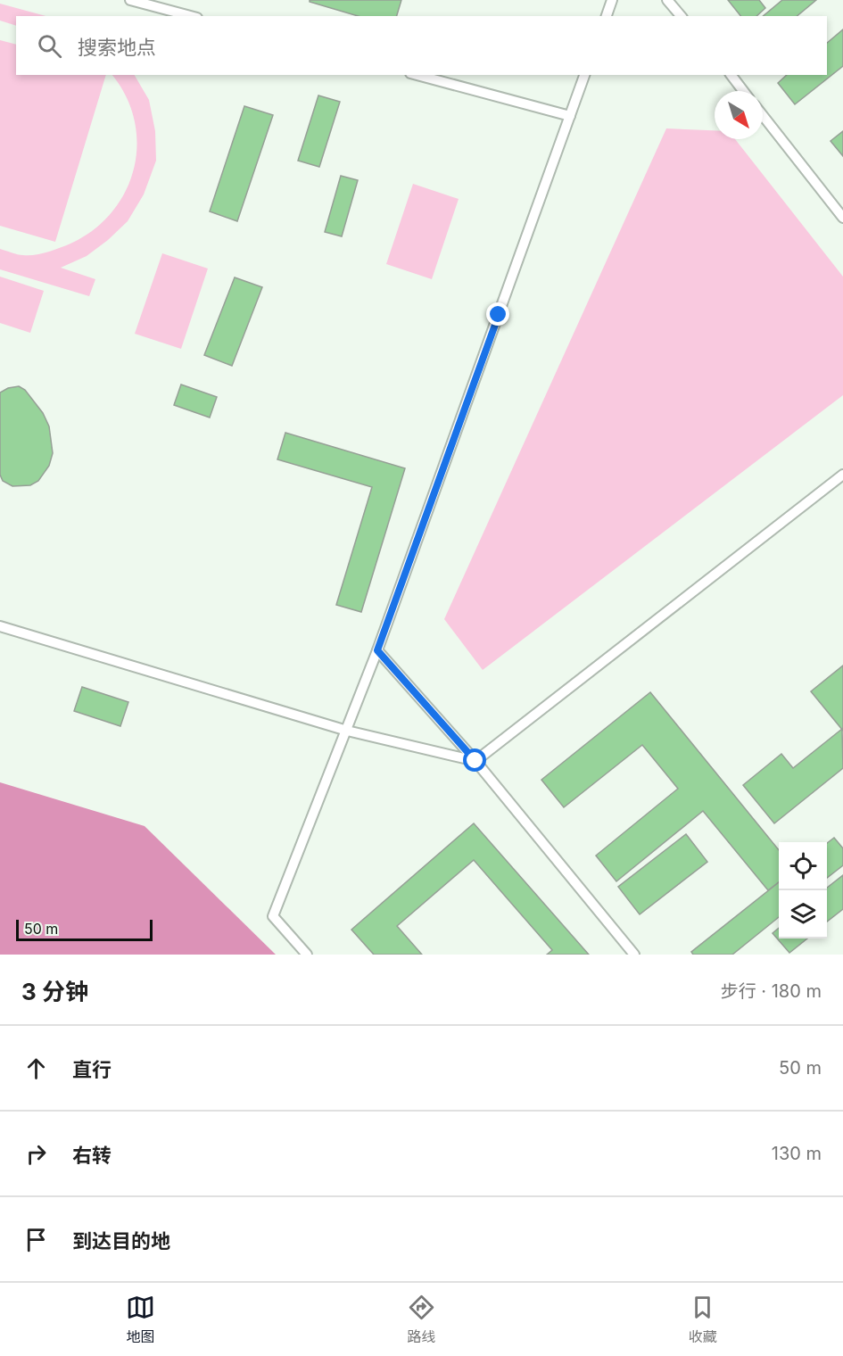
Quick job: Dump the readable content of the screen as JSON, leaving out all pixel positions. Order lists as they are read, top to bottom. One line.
{"scale_bar":"50 m","north":"bottom right","page":{"search":"搜索地点","scale":"50 m","heading":["3 分钟","步行 · 180 m"],"list":[["直行","50 m"],["右转","130 m"],"到达目的地"],"nav":["地图","路线","收藏"]}}
